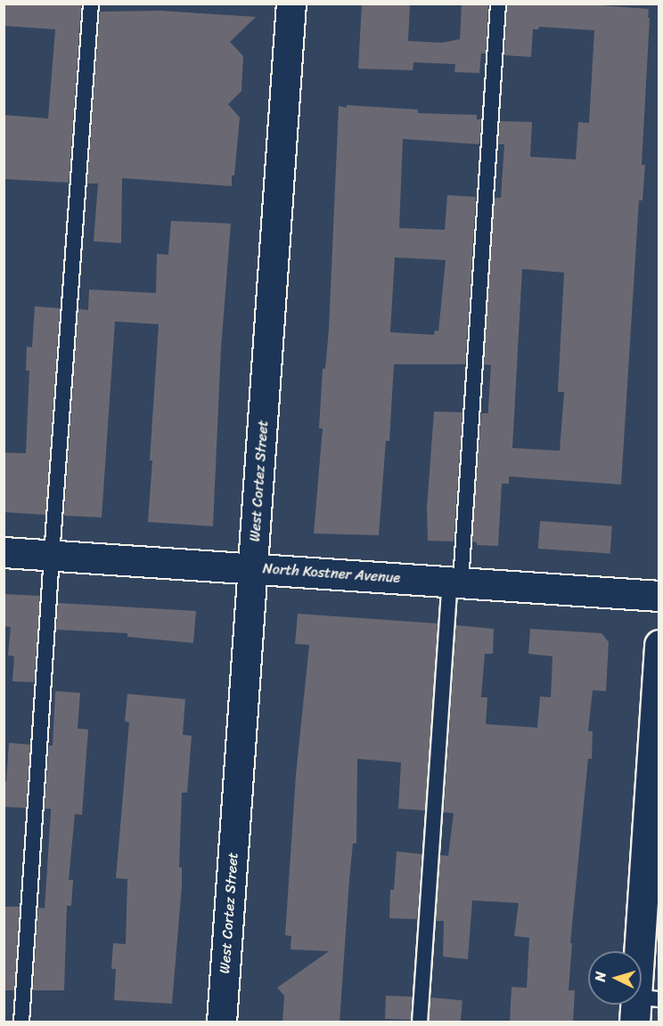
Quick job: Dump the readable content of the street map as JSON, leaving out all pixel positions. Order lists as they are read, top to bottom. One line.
{"streets":{"street":["West Cortez Street","North Kostner Avenue"]},"crossings":[["West Cortez Street","North Kostner Avenue"]],"north":"left"}
